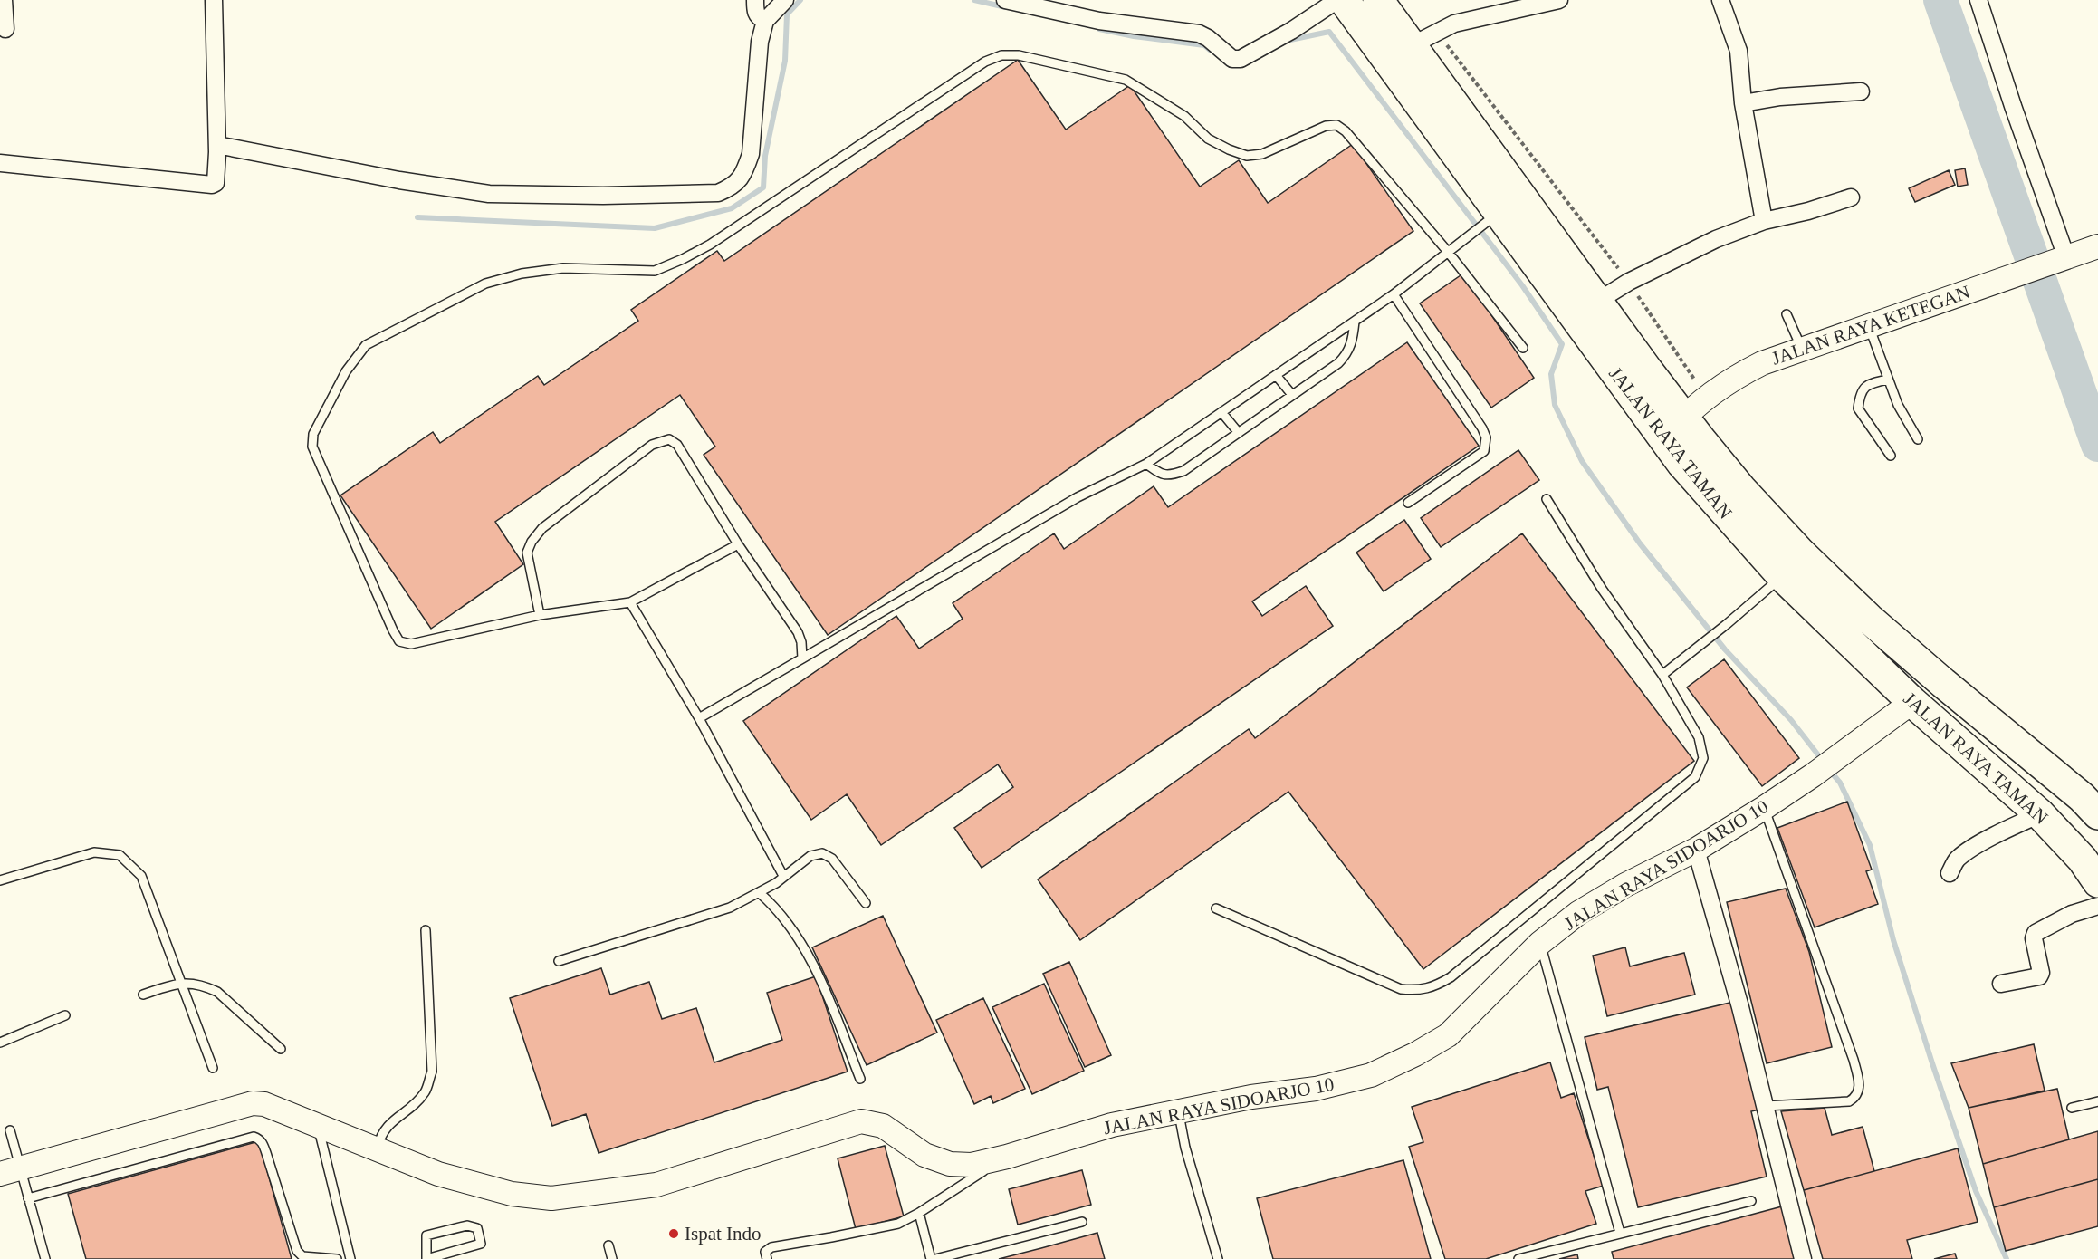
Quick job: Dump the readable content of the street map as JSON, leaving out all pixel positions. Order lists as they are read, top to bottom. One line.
{"streets":{"highway":["JALAN RAYA TAMAN"],"street":["JALAN RAYA KETEGAN","JALAN RAYA SIDOARJO 10"]},"crossings":[["JALAN RAYA KETEGAN","JALAN RAYA TAMAN"],["JALAN RAYA TAMAN","JALAN RAYA SIDOARJO 10"]],"places":["Ispat Indo"]}
